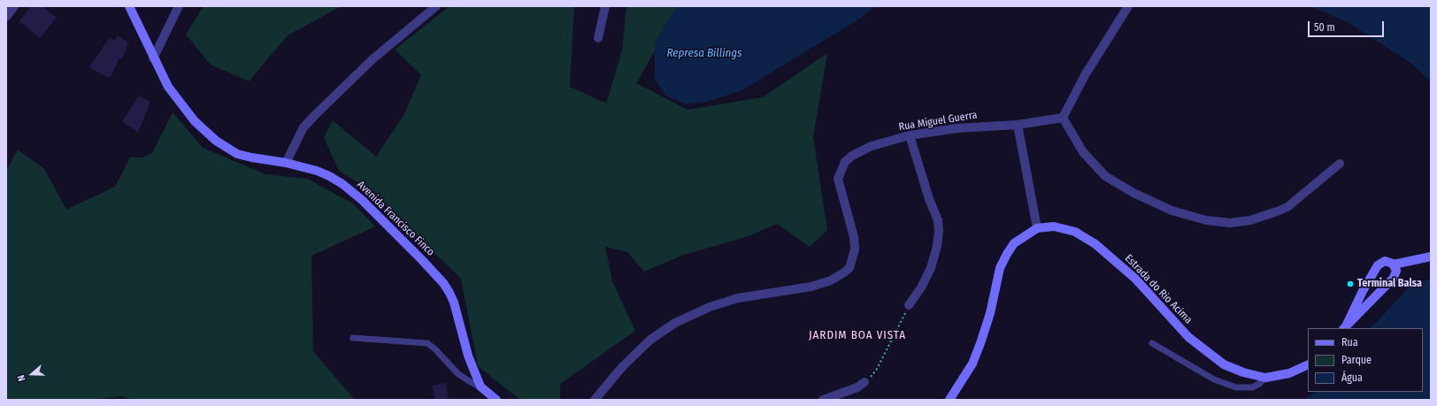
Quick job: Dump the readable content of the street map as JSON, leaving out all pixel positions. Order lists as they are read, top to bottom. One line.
{"streets":{"main road":["Avenida Francisco Finco","Estrada do Rio Acima"],"street":["Rua Miguel Guerra"]},"districts":["JARDIM BOA VISTA"],"water":["Represa Billings"],"places":["Terminal Balsa"],"legend":["Rua","Parque","Água"],"scale_bar":"50 m","north":"left"}
